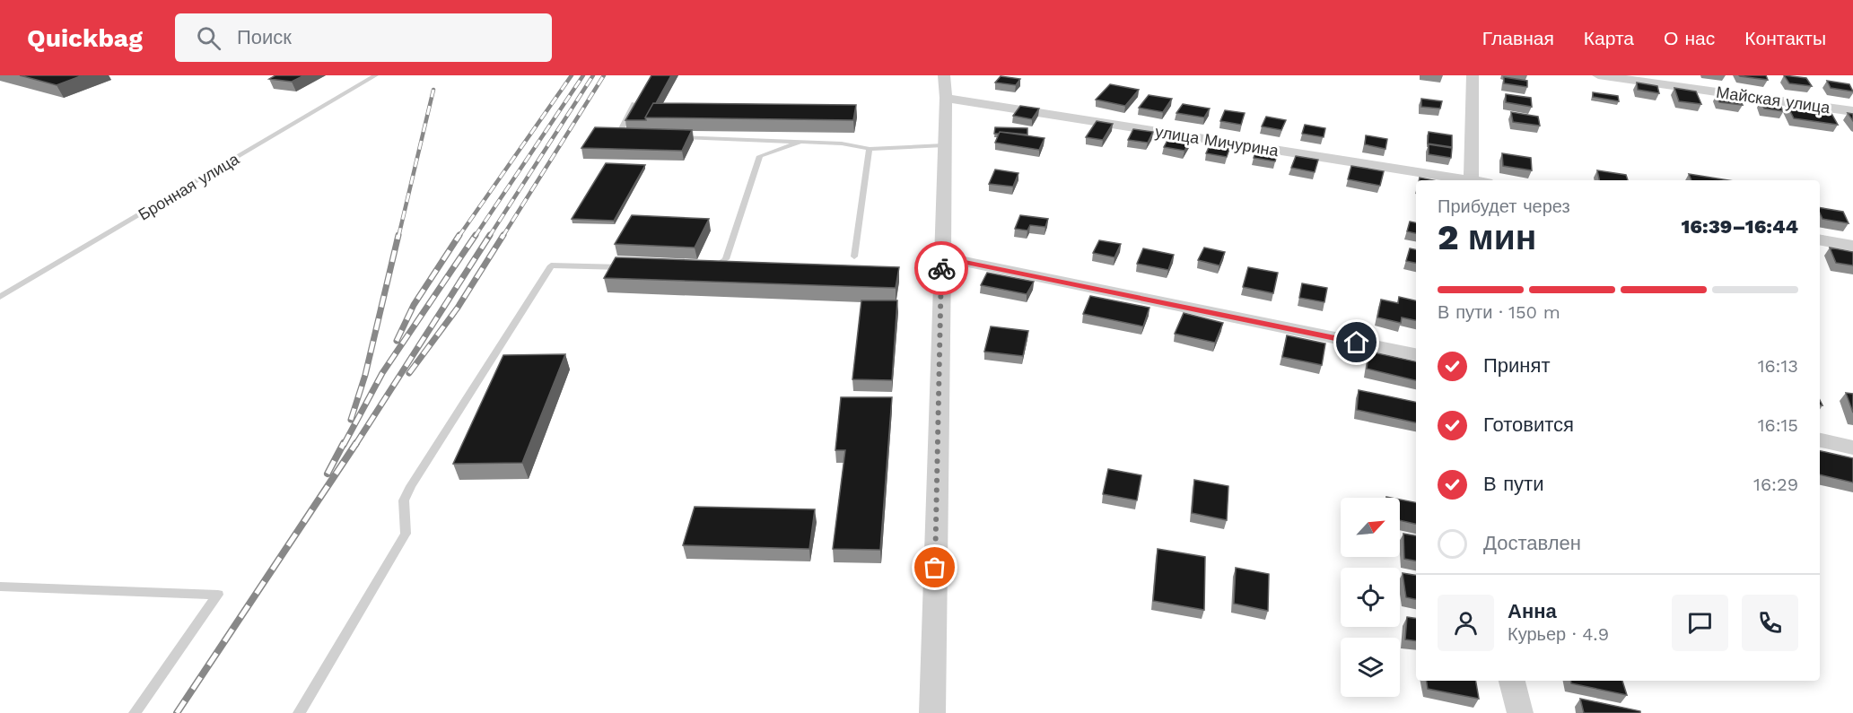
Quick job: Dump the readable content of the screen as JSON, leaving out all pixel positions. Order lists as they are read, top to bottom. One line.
{"streets":{"street":["Майская улица","улица Мичурина"],"lane":["Бронная улица"]},"north":"top right","page":{"header":"Quickbag","search":"Поиск","nav":["Главная","Карта","О нас","Контакты"],"heading":["2 мин","Прибудет через","16:39–16:44"],"panel":["Анна","Курьер · 4.9"],"bar":"В пути · 150 m","list":[["Принят","16:13"],["Готовится","16:15"],["В пути","16:29"],"Доставлен"]}}
